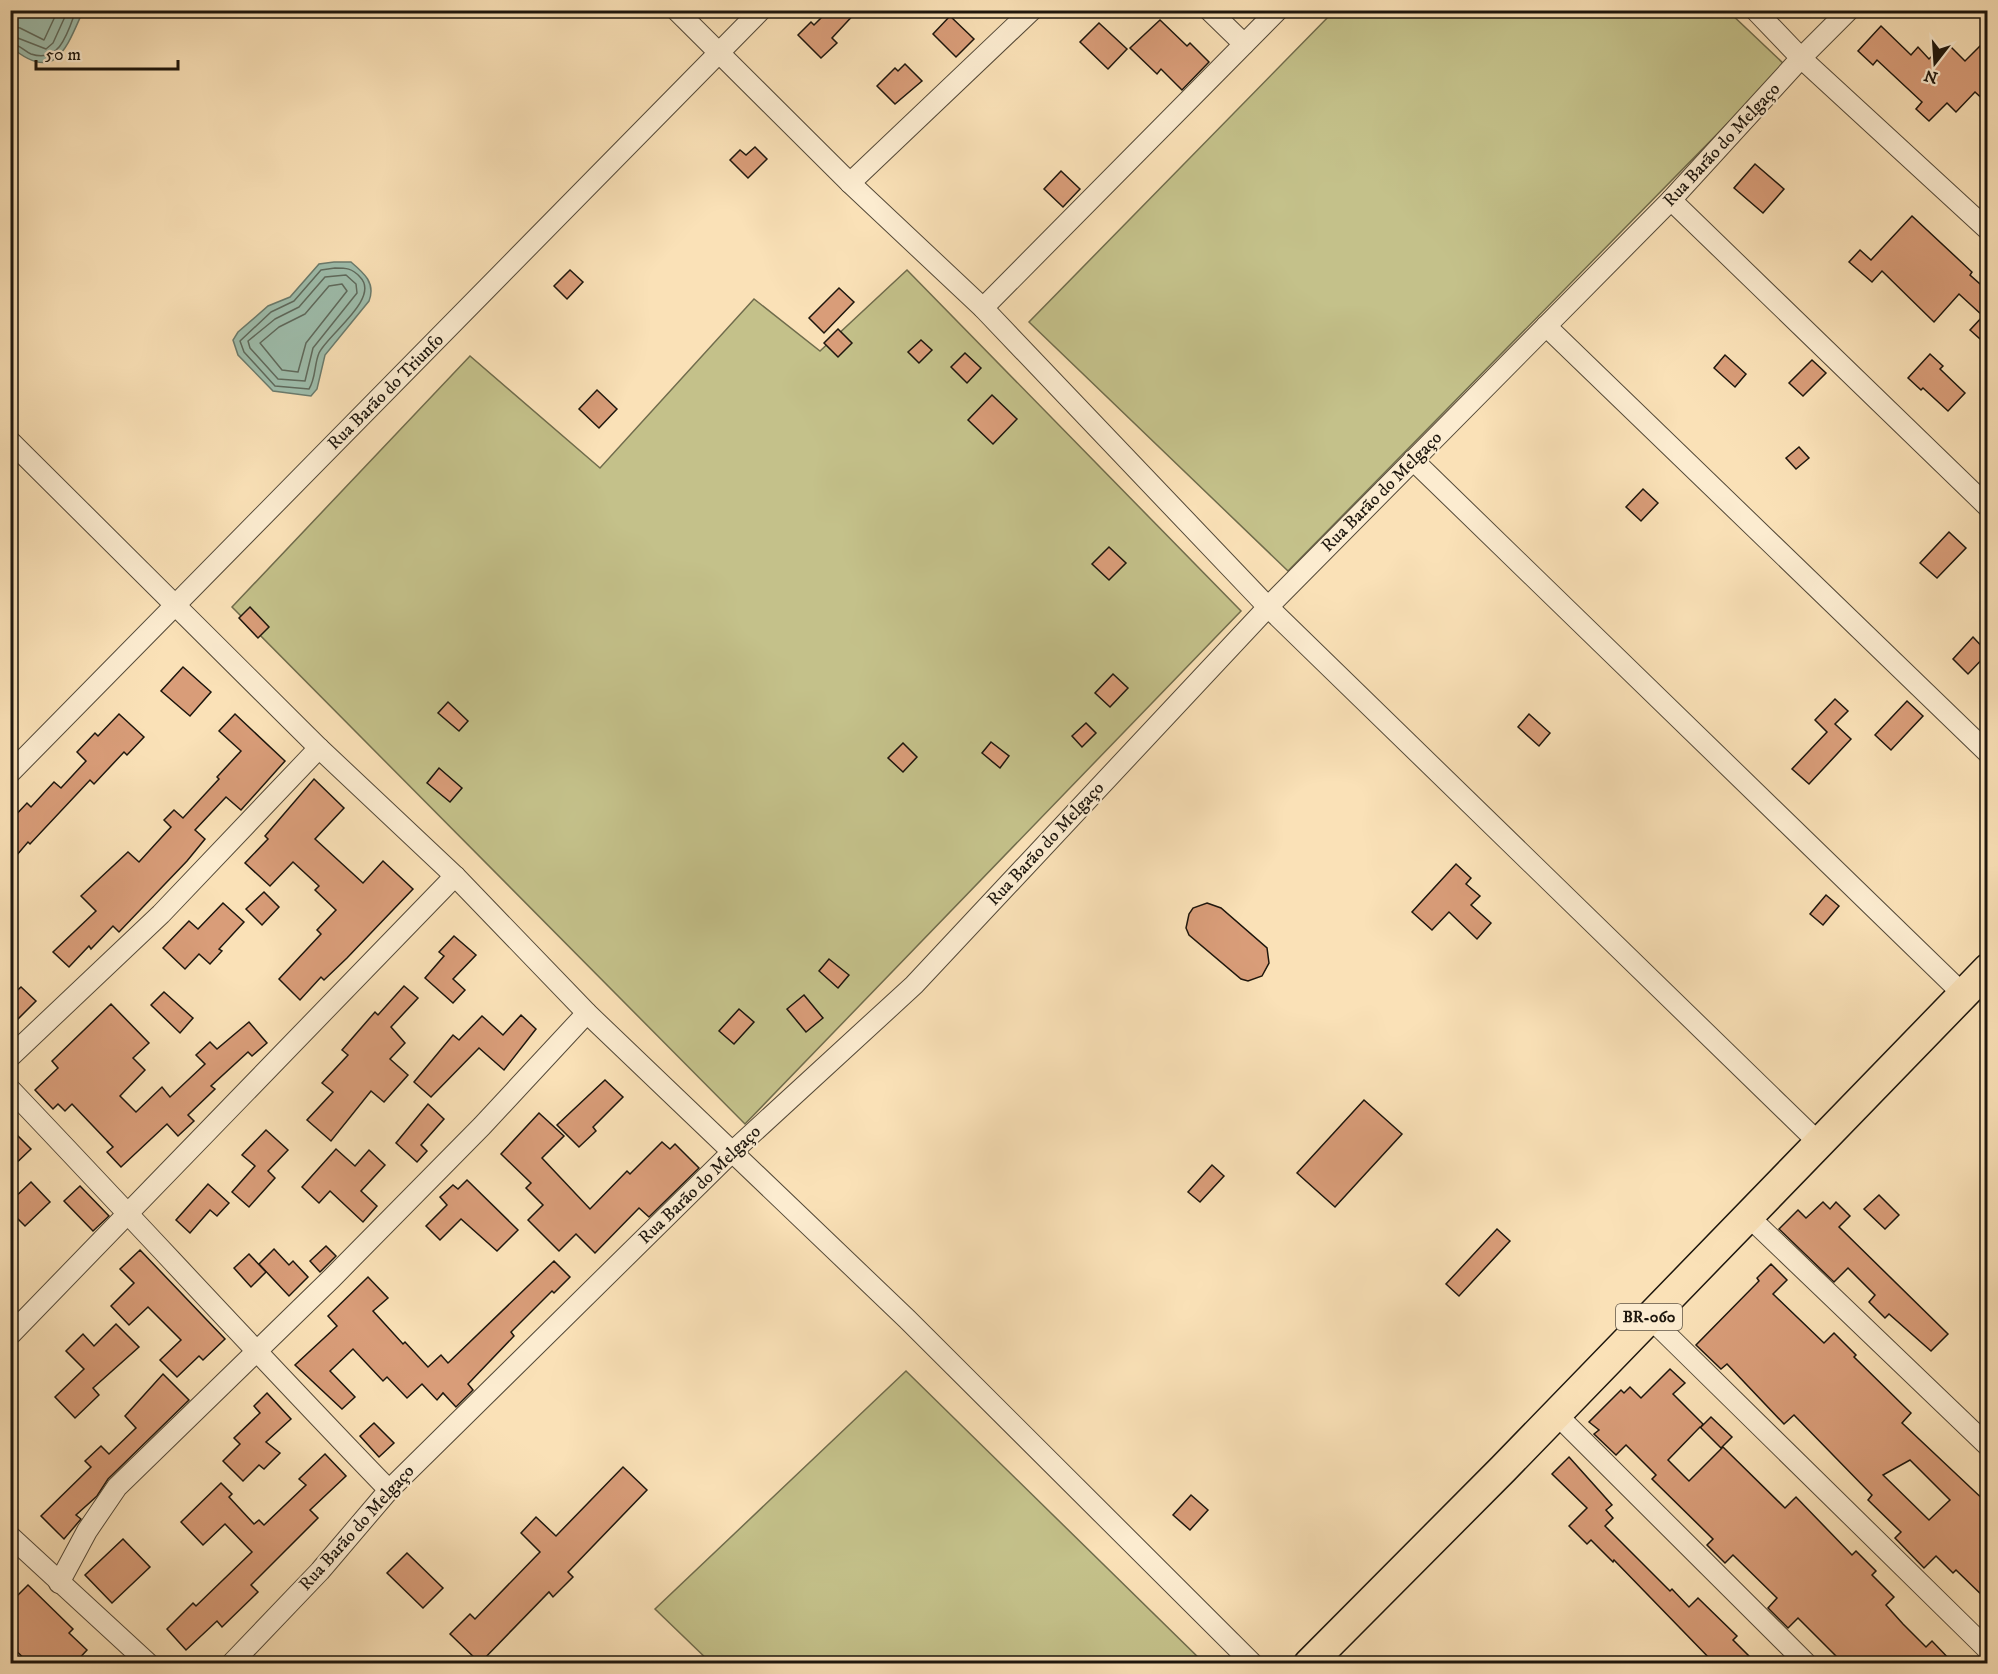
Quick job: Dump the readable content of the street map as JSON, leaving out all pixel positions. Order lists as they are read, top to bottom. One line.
{"streets":{"main road":["BR-060"],"street":["Rua Barão do Melgaço","Rua Barão do Triunfo"]},"scale_bar":"50 m","north":"bottom"}
